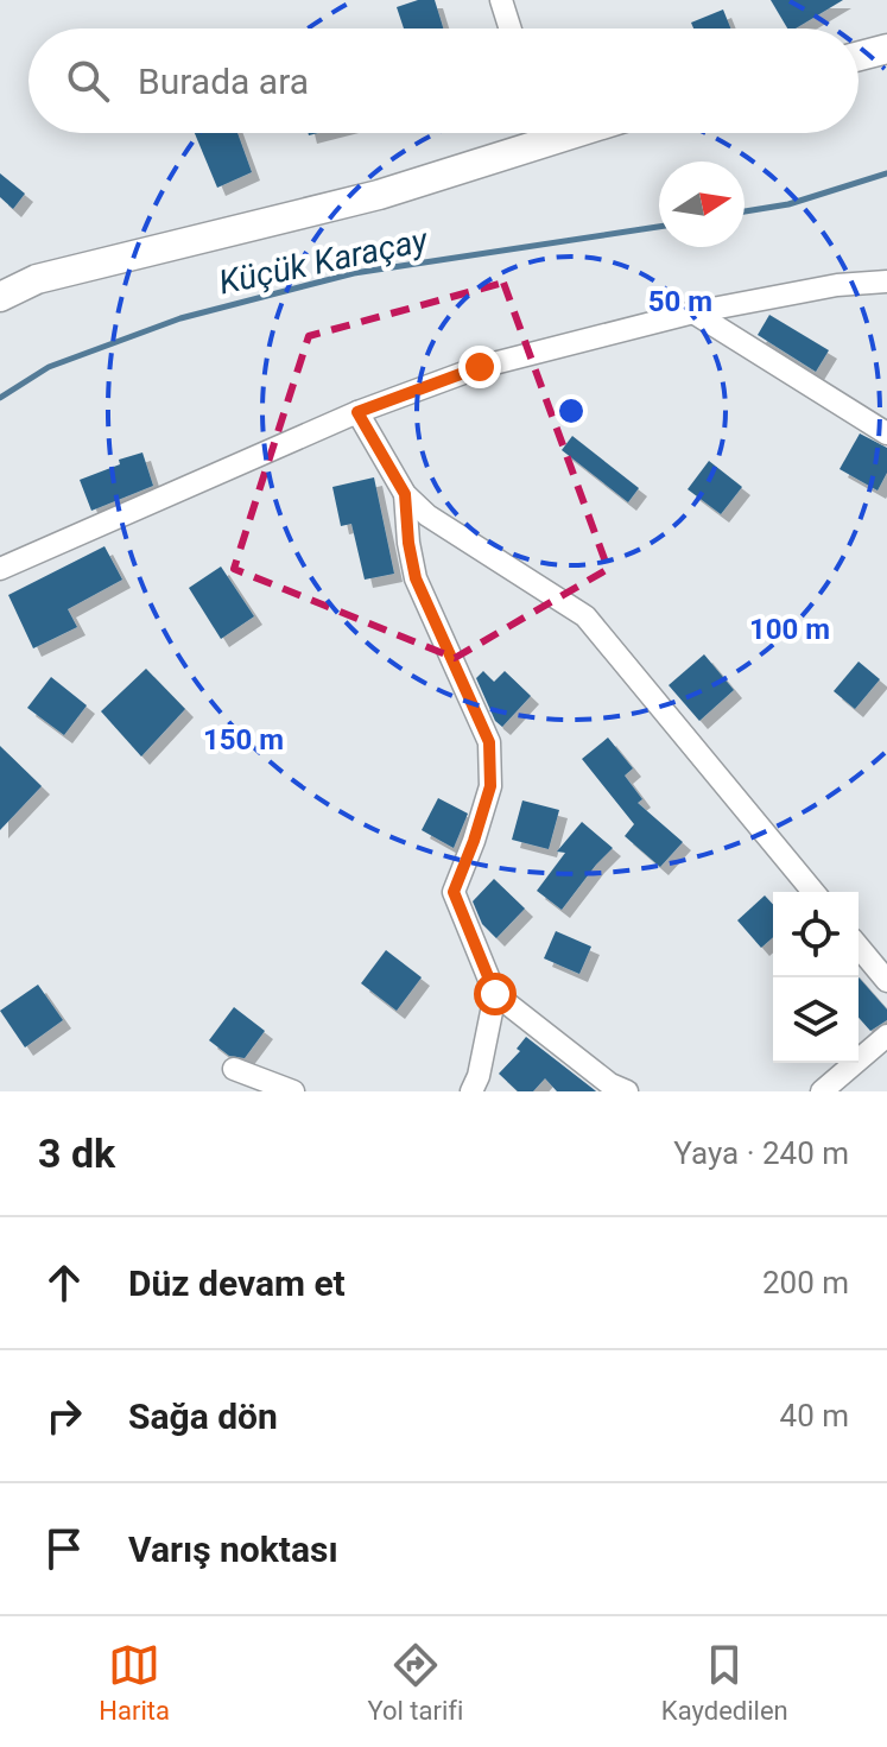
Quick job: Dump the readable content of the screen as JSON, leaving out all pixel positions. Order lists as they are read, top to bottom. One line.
{"water":["Küçük Karaçay"],"north":"right","page":{"search":"Burada ara","heading":["3 dk","Yaya · 240 m"],"list":[["Düz devam et","200 m"],["Sağa dön","40 m"],"Varış noktası"],"nav":["Harita","Yol tarifi","Kaydedilen"]},"rings":["50 m","100 m","150 m"]}
